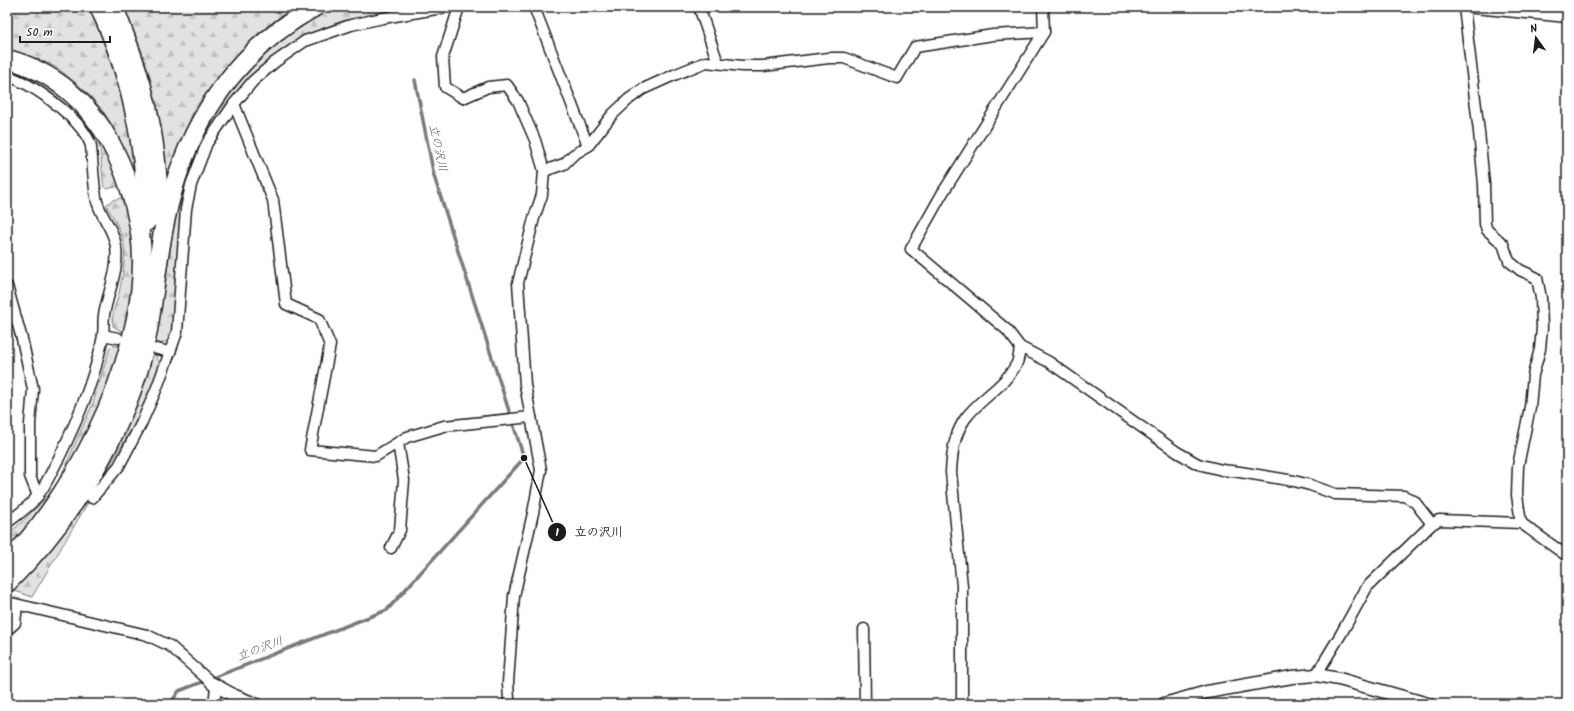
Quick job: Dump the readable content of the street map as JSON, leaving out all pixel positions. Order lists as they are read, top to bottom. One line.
{"water":["立の沢川"],"places":["立の沢川"],"scale_bar":"50 m","north":"top"}
